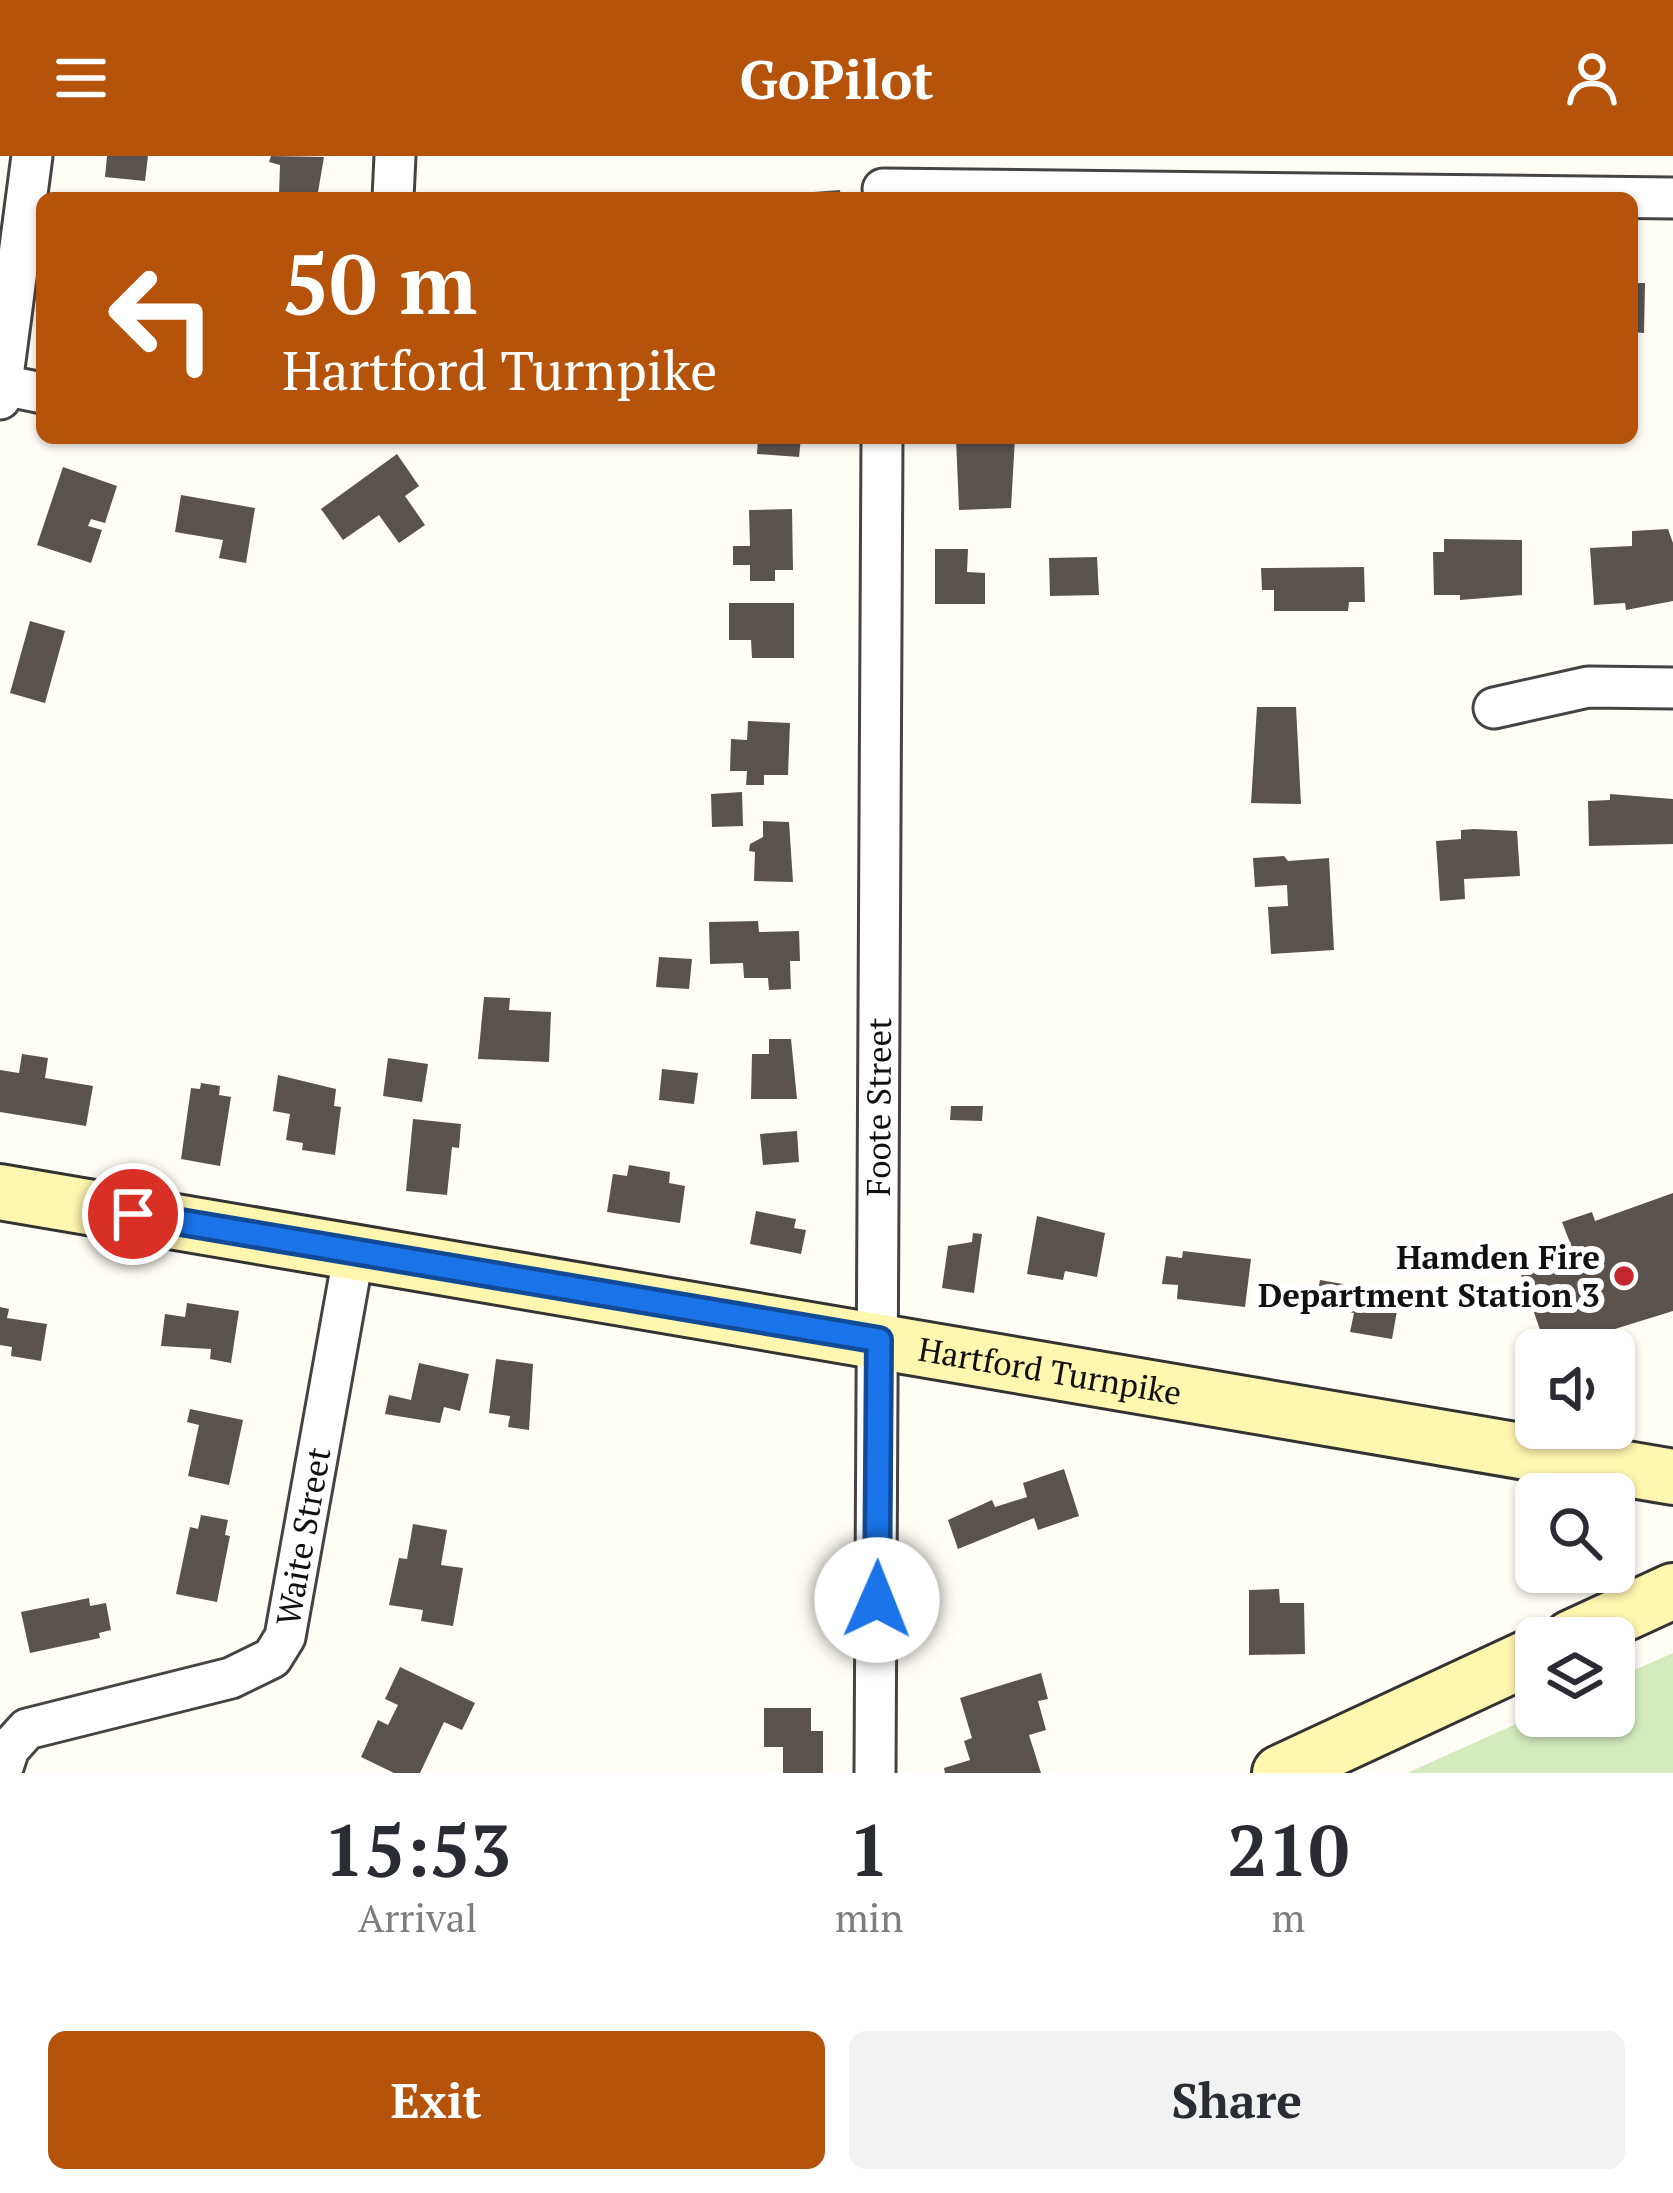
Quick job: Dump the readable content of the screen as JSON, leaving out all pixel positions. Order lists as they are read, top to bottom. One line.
{"streets":{"main road":["Hartford Turnpike"],"street":["Foote Street","Waite Street"]},"crossings":[["Foote Street","Hartford Turnpike"],["Hartford Turnpike","Waite Street"]],"places":["Hamden Fire Department Station 3"],"page":{"header":"GoPilot","turn":["50 m","Hartford Turnpike"],"eta":["15:53","Arrival","1","min","210","m"],"buttons":["Exit","Share"]}}
